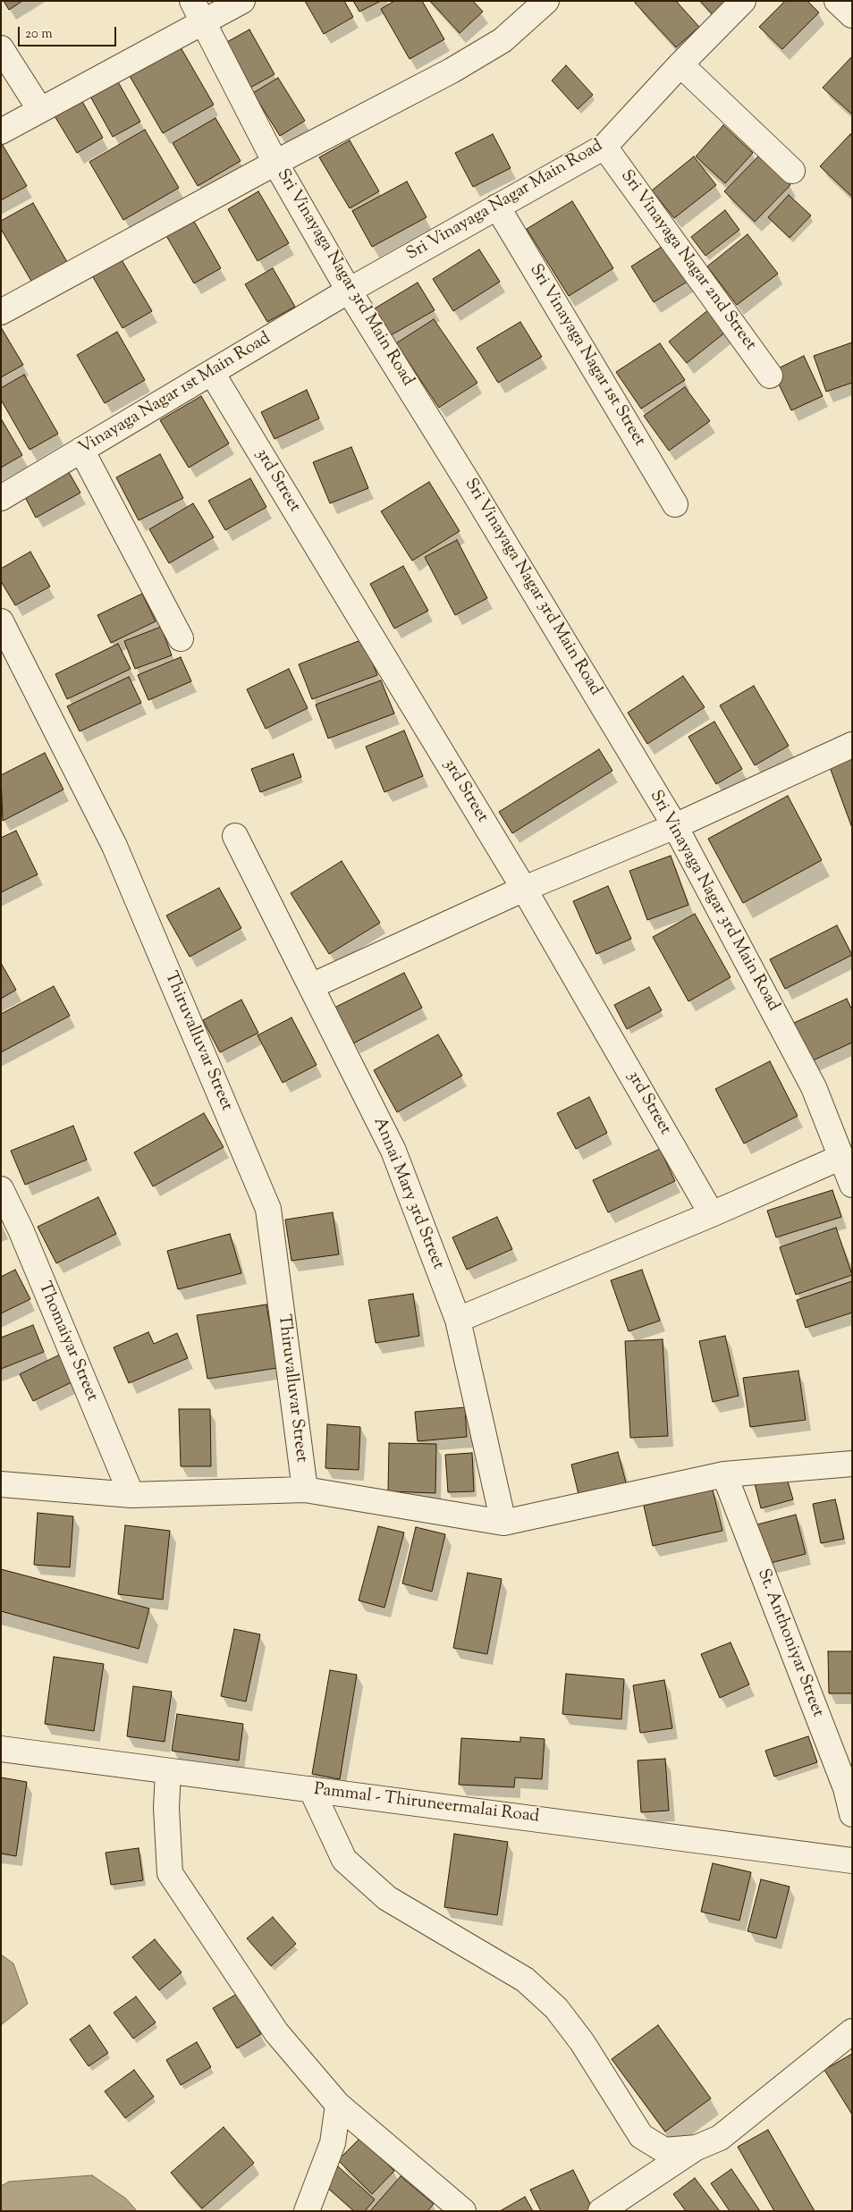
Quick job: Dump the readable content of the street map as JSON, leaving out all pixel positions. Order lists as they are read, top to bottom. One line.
{"streets":{"street":["Sri Vinayaga Nagar Main Road","Sri Vinayaga Nagar 2nd Street","Sri Vinayaga Nagar 3rd Main Road","Sri Vinayaga Nagar 1st Street","Vinayaga Nagar 1st Main Road","3rd Street","Thiruvalluvar Street","Annai Mary 3rd Street","Thomaiyar Street","St. Anthoniyar Street","Pammal - Thiruneermalai Road"]},"crossings":[["Sri Vinayaga Nagar Main Road","Sri Vinayaga Nagar 2nd Street"],["Sri Vinayaga Nagar Main Road","Sri Vinayaga Nagar 3rd Main Road"],["Sri Vinayaga Nagar Main Road","Sri Vinayaga Nagar 1st Street"],["Sri Vinayaga Nagar Main Road","Vinayaga Nagar 1st Main Road"],["Sri Vinayaga Nagar 3rd Main Road","Vinayaga Nagar 1st Main Road"],["Vinayaga Nagar 1st Main Road","3rd Street"]],"scale_bar":"20 m"}
